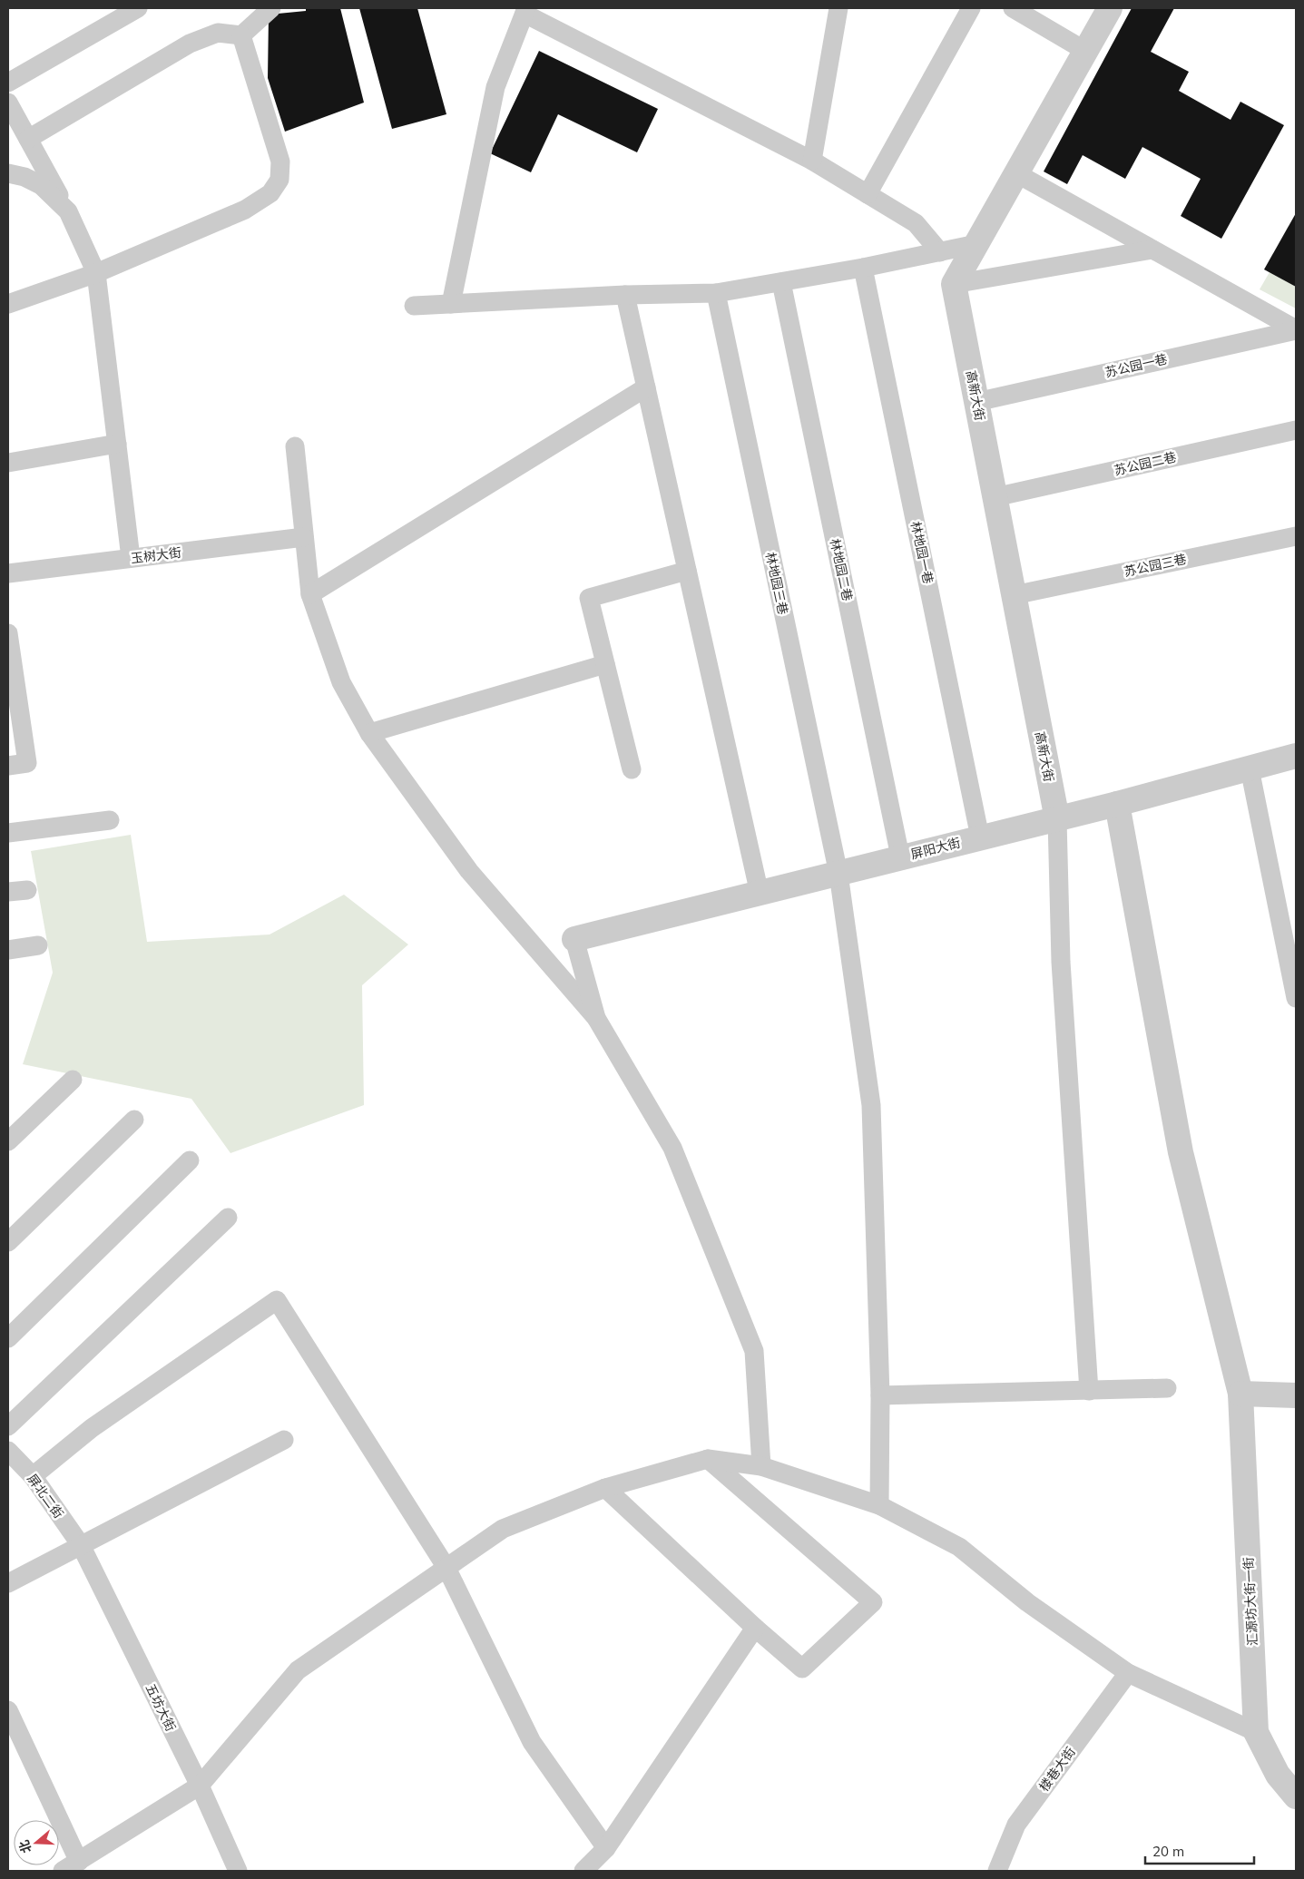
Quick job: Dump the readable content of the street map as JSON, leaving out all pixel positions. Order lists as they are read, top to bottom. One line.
{"streets":{"street":["高新大街","屏阳大街","汇源坊大街一街"],"lane":["苏公园一巷","苏公园二巷","林地园一巷","玉树大街","苏公园三巷","林地园二巷","林地园三巷","屏北二街","五坊大街","楼巷大街"]},"crossings":[["苏公园一巷","高新大街"],["高新大街","苏公园二巷"],["高新大街","苏公园三巷"],["高新大街","屏阳大街"],["林地园一巷","屏阳大街"],["林地园二巷","屏阳大街"],["林地园三巷","屏阳大街"],["屏阳大街","汇源坊大街一街"],["屏北二街","五坊大街"]],"scale_bar":"20 m","north":"left"}
